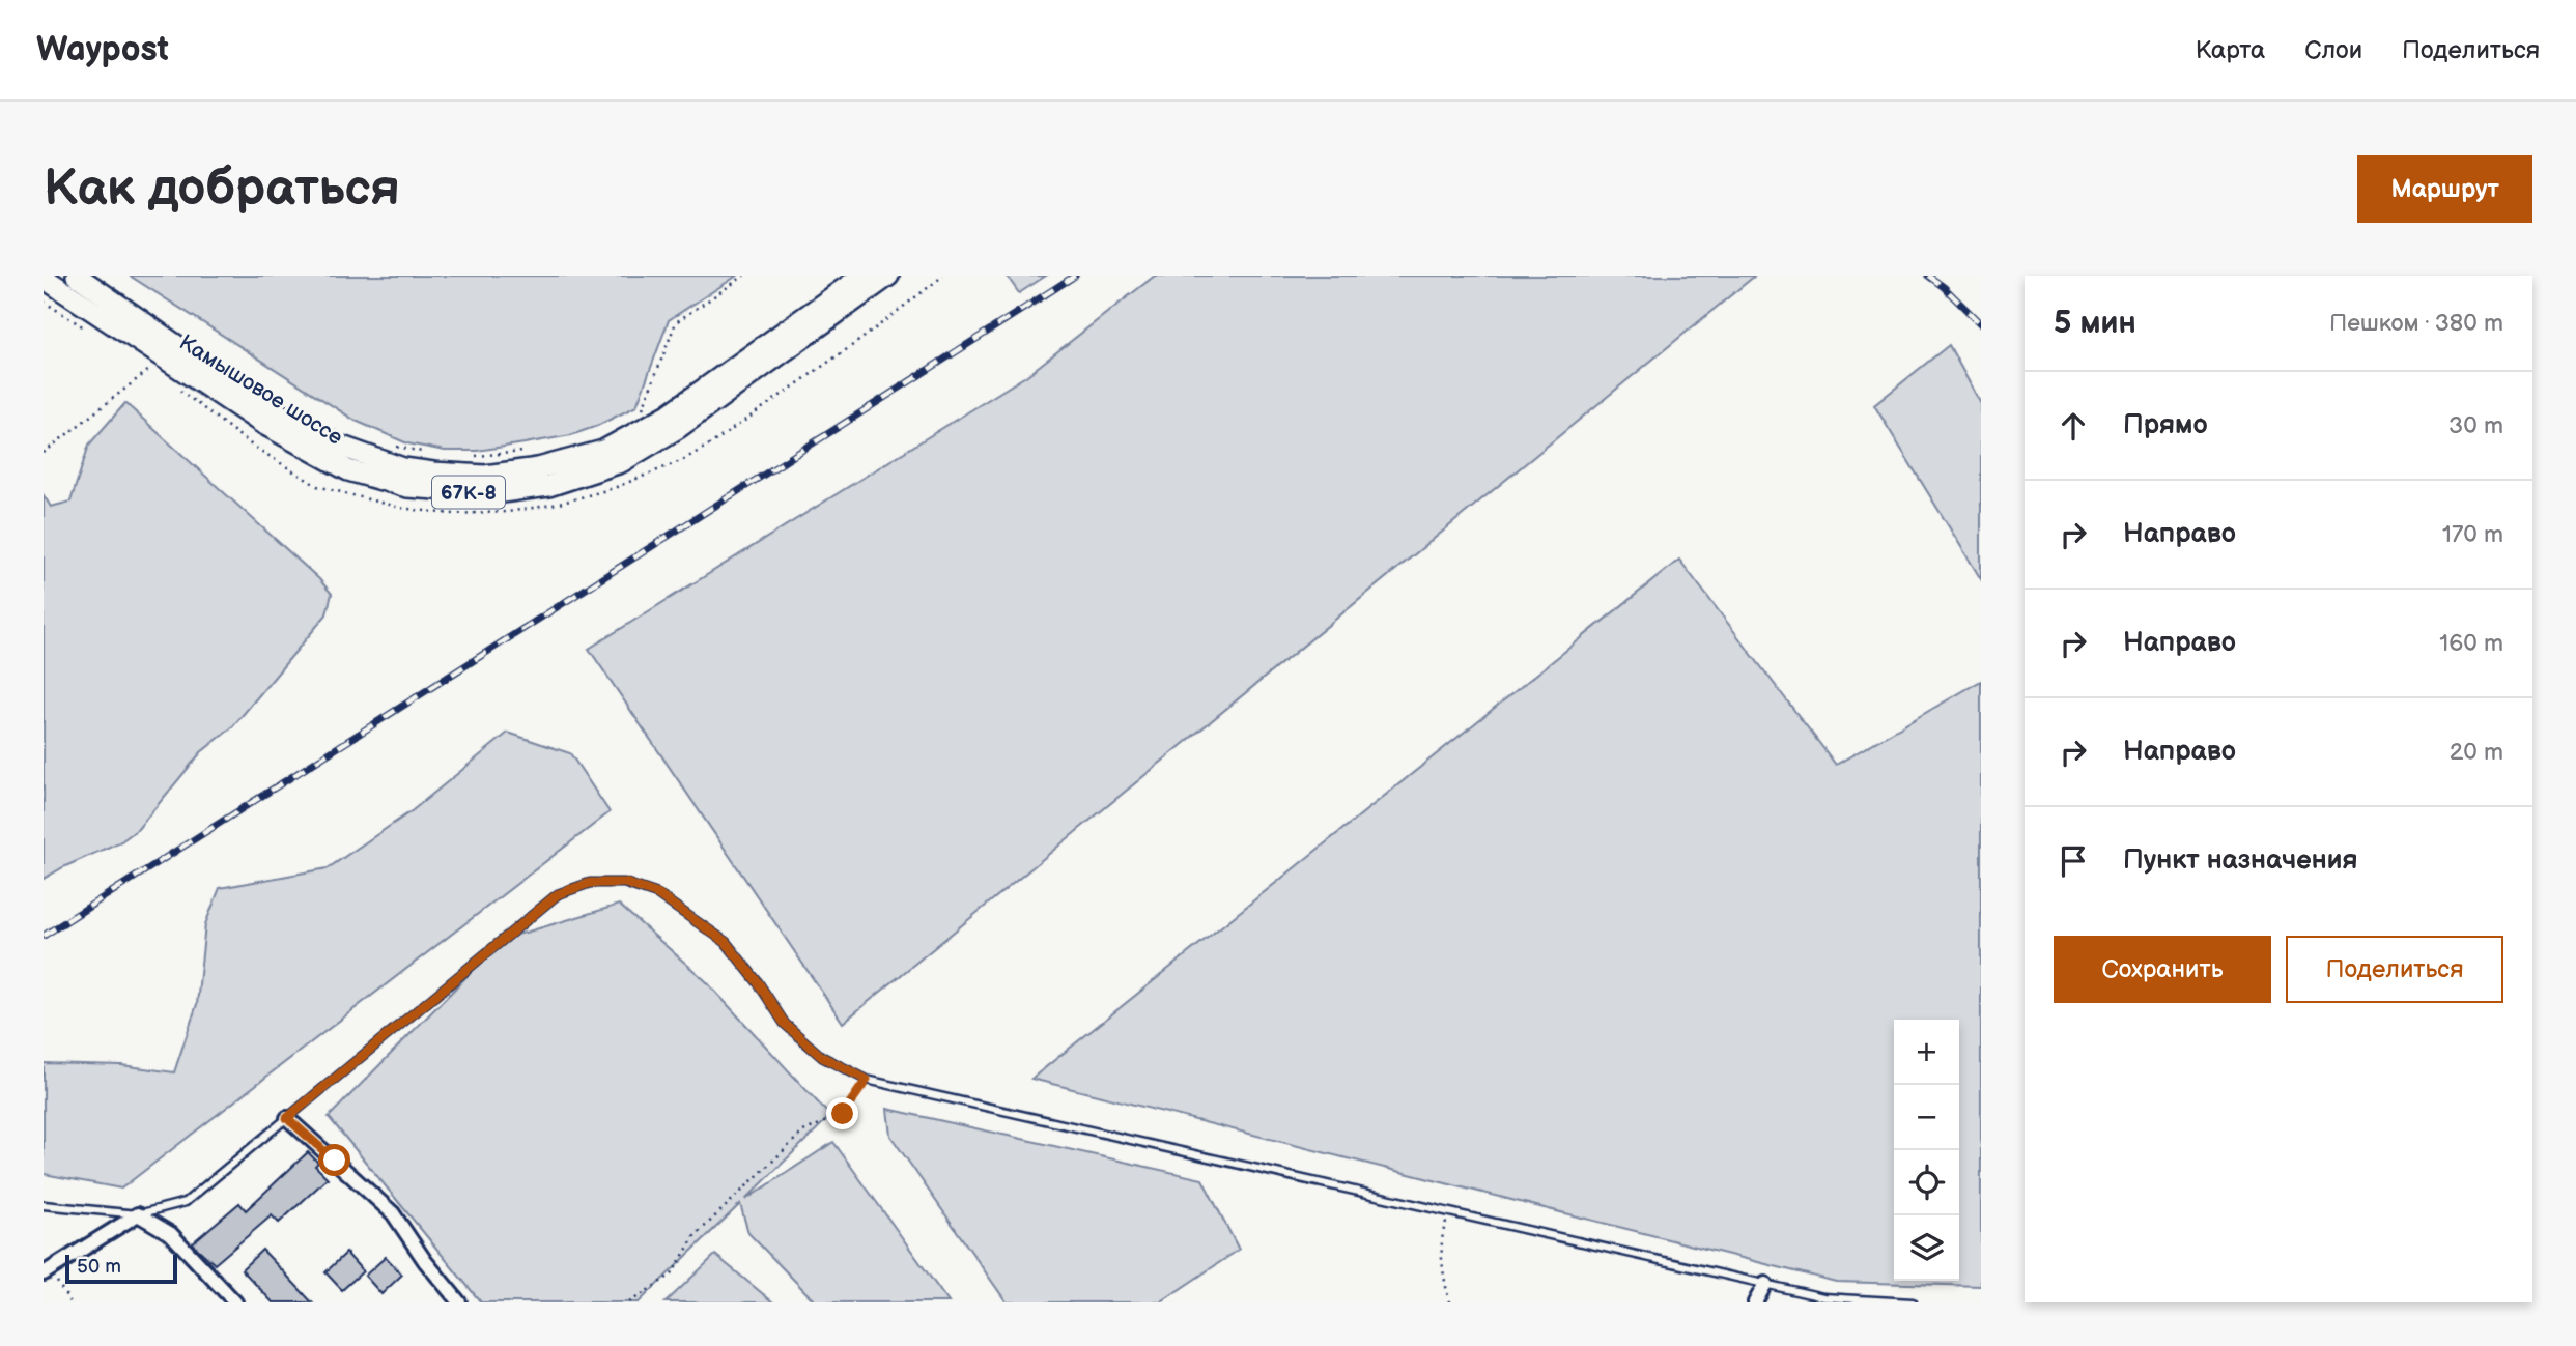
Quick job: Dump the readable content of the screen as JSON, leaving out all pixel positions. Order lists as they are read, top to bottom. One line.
{"streets":{"main road":["Камышовое шоссе","67К-8"]},"scale_bar":"50 m","page":{"header":"Waypost","nav":["Карта","Слои","Поделиться"],"buttons":["Маршрут",["Сохранить","Поделиться"]],"title":"Как добраться","heading":["5 мин","Пешком · 380 m"],"list":[["Прямо","30 m"],["Направо","170 m"],["Направо","160 m"],["Направо","20 m"],"Пункт назначения"],"map_buttons":["+","−"],"scale":"50 m"}}
